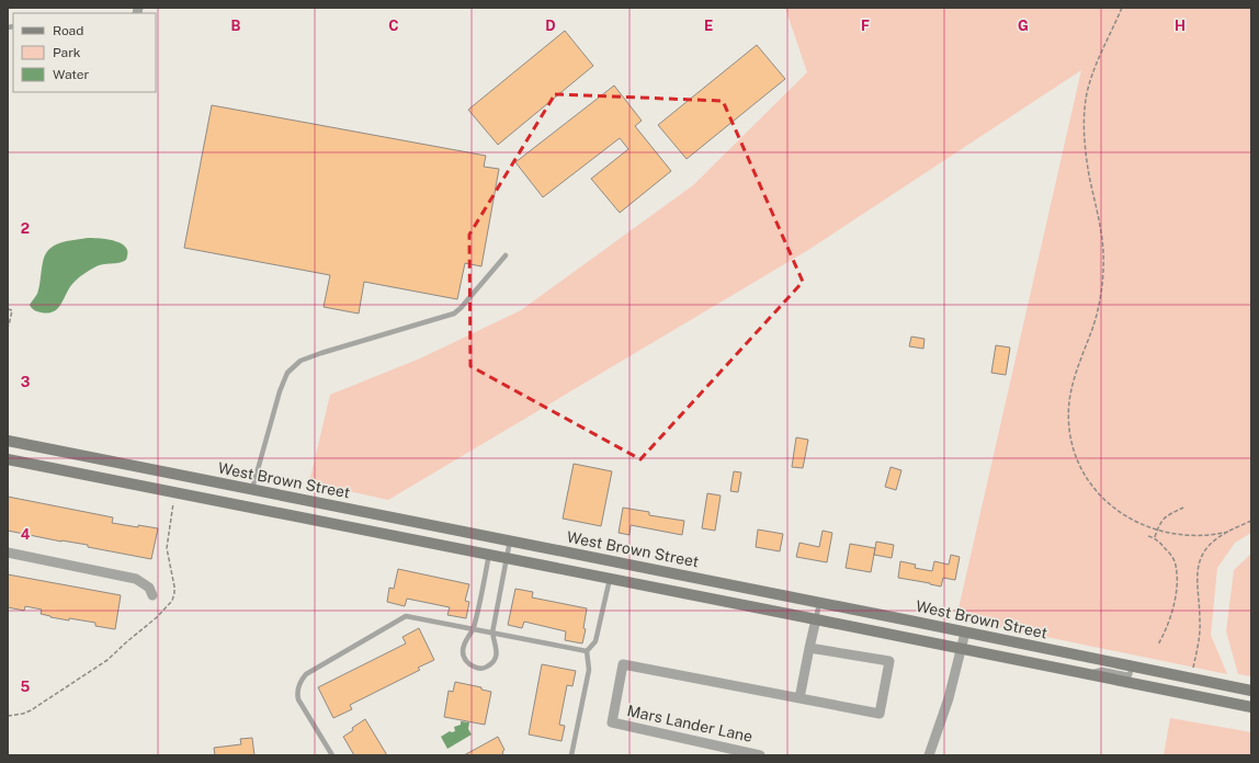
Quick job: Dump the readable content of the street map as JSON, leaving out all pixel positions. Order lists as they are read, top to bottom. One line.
{"streets":{"main road":["West Brown Street"],"street":["Mars Lander Lane"]},"legend":["Road","Park","Water"],"grid":{"columns":["B","C","D","E","F","G","H"],"rows":["2","3","4","5"]}}
